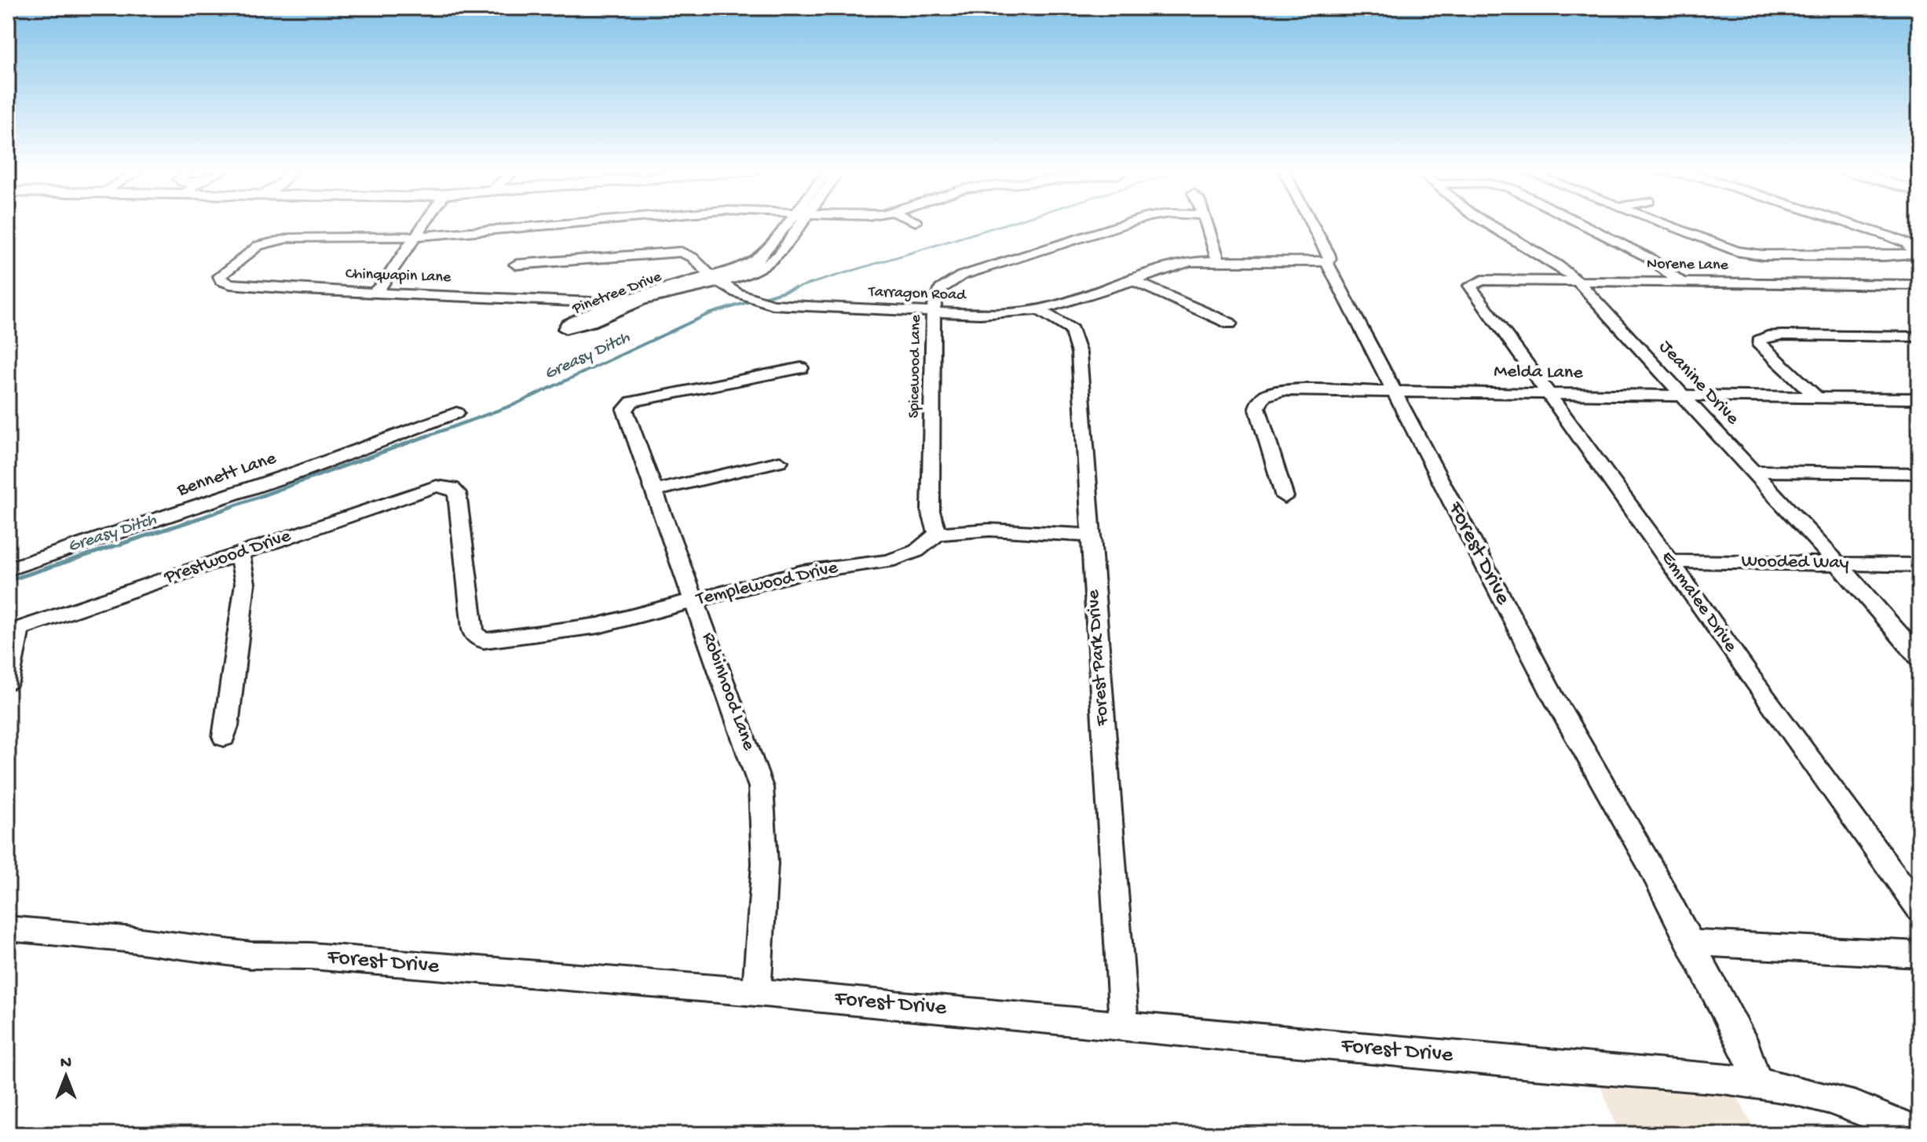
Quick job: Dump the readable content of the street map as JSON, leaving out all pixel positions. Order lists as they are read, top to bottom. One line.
{"streets":{"street":["Norene Lane","Chinquapin Lane","Pinetree Drive","Tarragon Road","Spicewood Lane","Melda Lane","Jeanine Drive","Bennett Lane","Forest Drive","Prestwood Drive","Wooded Way","Templewood Drive","Emmalee Drive","Forest Park Drive","Robinhood Lane"]},"crossings":[["Norene Lane","Jeanine Drive"],["Norene Lane","Emmalee Drive"],["Chinquapin Lane","Pinetree Drive"],["Pinetree Drive","Tarragon Road"],["Tarragon Road","Spicewood Lane"],["Tarragon Road","Forest Drive"],["Tarragon Road","Forest Park Drive"],["Spicewood Lane","Templewood Drive"],["Melda Lane","Jeanine Drive"],["Melda Lane","Forest Drive"],["Melda Lane","Emmalee Drive"],["Jeanine Drive","Wooded Way"],["Forest Drive","Forest Park Drive"],["Forest Drive","Robinhood Lane"],["Prestwood Drive","Templewood Drive"],["Wooded Way","Emmalee Drive"],["Templewood Drive","Robinhood Lane"]],"water":["Greasy Ditch"],"north":"top"}
